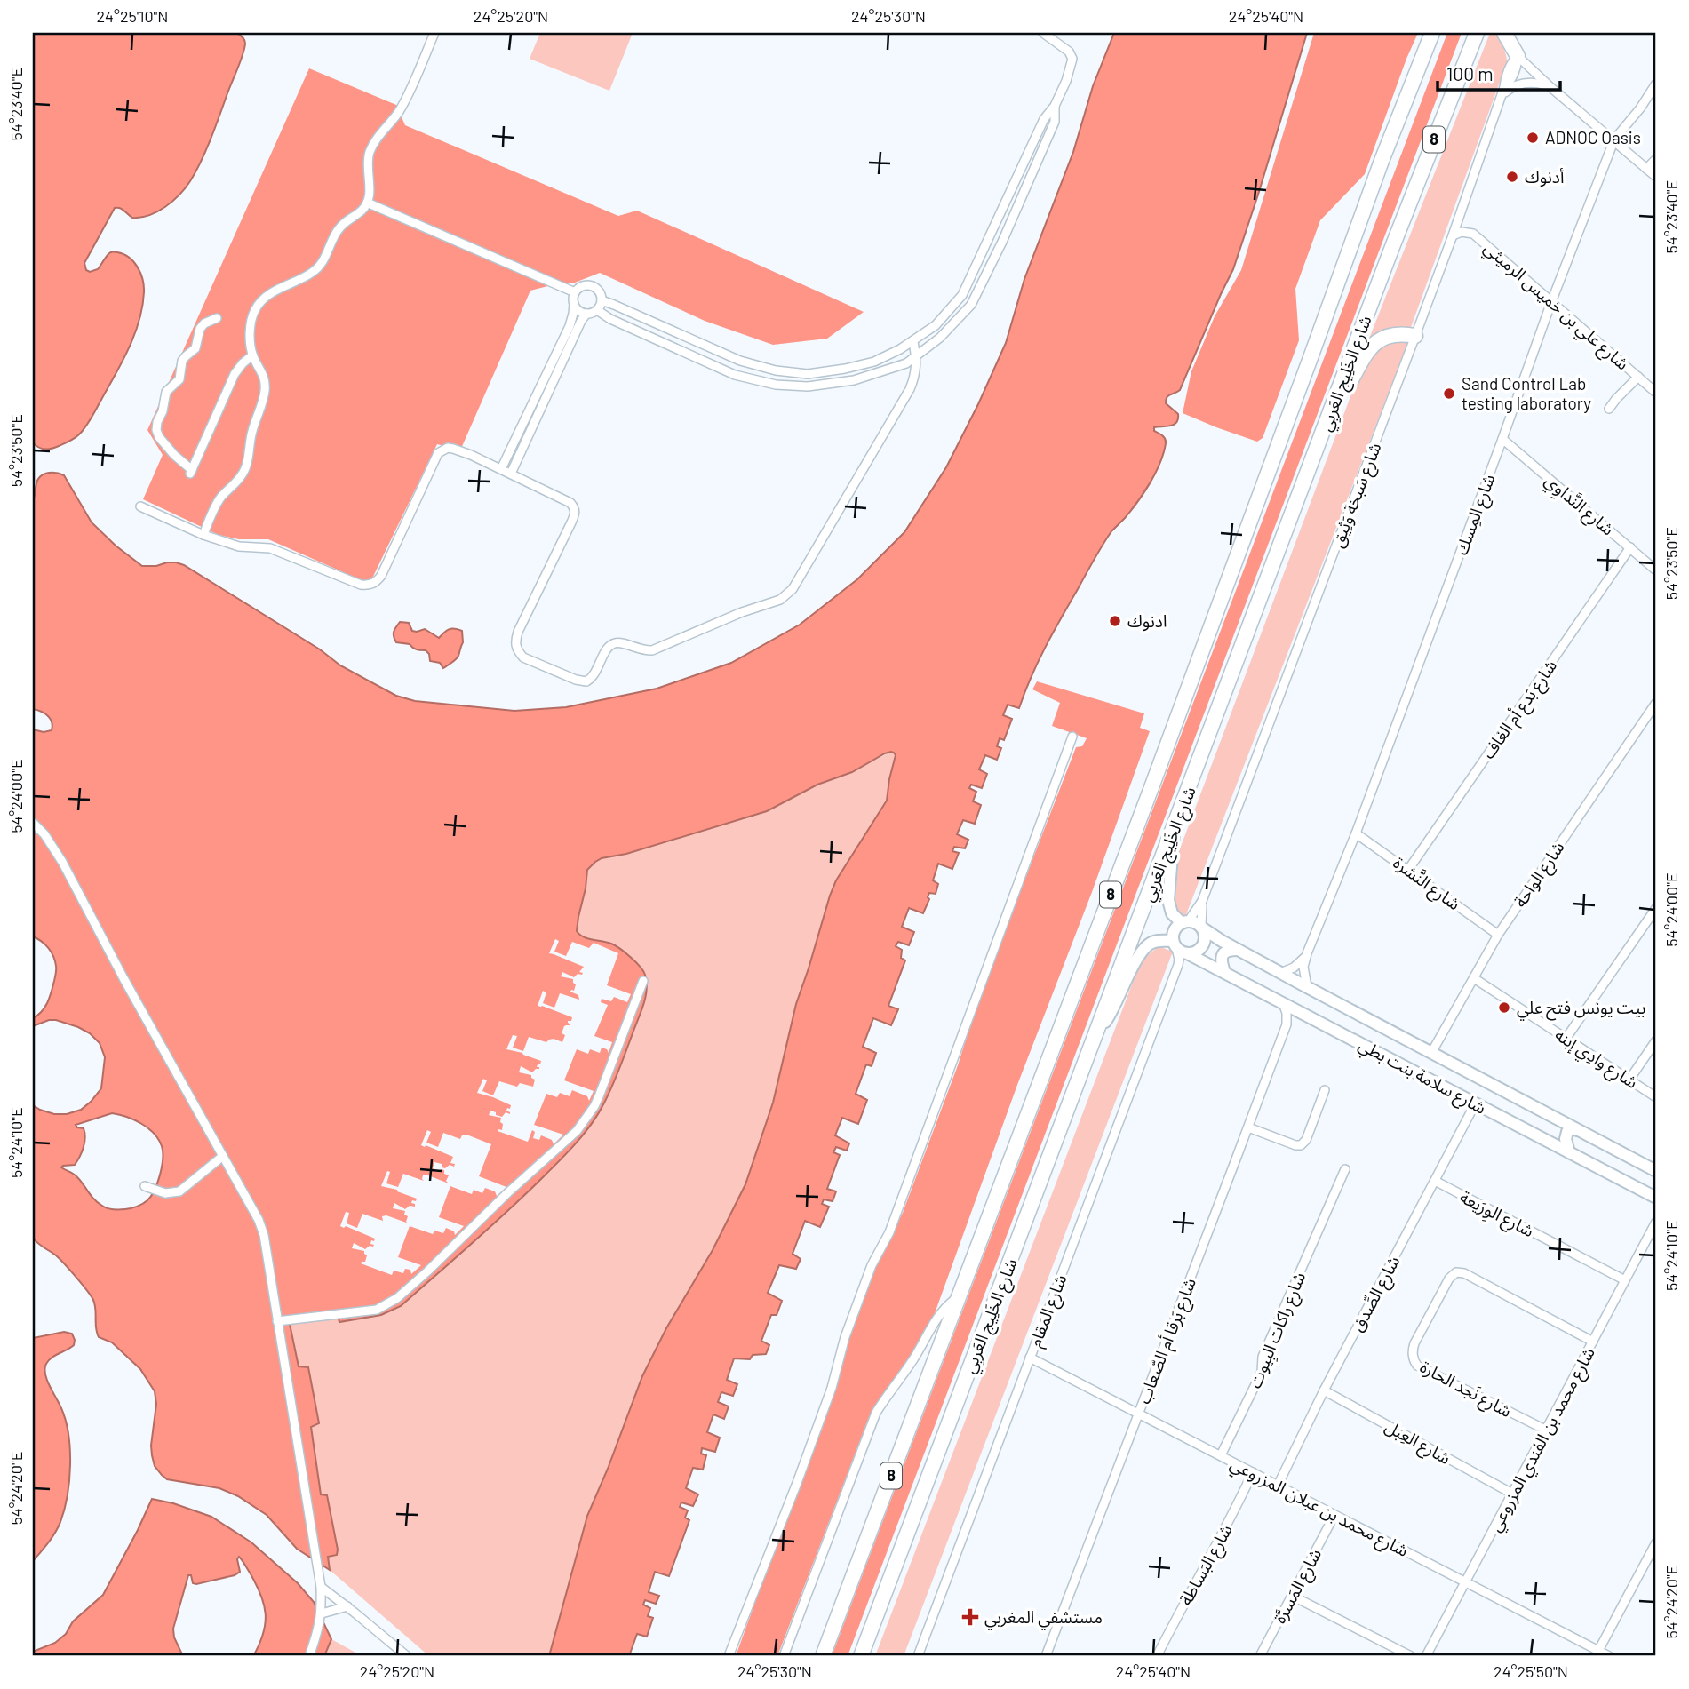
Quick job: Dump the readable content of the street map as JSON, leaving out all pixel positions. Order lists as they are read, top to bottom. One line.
{"streets":{"highway":["8","شارع الخَلِيج العَربِي"],"main road":["شارع سلامة بنت بطي"],"street":["شارع علي بن خميس الرميثي","شارع سَبخة وَثِيق","شارع النَّداوِي","شارع المِسك","شارع بَدع أم الغاف","شارع الواحة","شارع النَّشرة","شارع وادِي إبنه","شارع الوِرَيعة","شارع الصِّدق","شارع المَقام","شارع راكات البِيوت","شارع بَرقا أم الصَّعاب","شارع نَجد الحارة","شارع محمد بن الفندي المزروعي","شارع العِبَل","شارع محمد بن عبلان المزروعي","شارع البَساطة","شارع المَسرَّة"]},"crossings":[["شارع علي بن خميس الرميثي","شارع سَبخة وَثِيق"],["شارع علي بن خميس الرميثي","شارع المِسك"],["شارع سَبخة وَثِيق","شارع سلامة بنت بطي"],["شارع سَبخة وَثِيق","شارع المَقام"],["شارع النَّداوِي","شارع المِسك"],["شارع النَّداوِي","شارع بَدع أم الغاف"],["شارع المِسك","شارع النَّشرة"],["شارع المِسك","شارع سلامة بنت بطي"],["شارع بَدع أم الغاف","شارع النَّشرة"],["شارع الواحة","شارع النَّشرة"],["شارع الواحة","شارع وادِي إبنه"],["شارع الواحة","شارع سلامة بنت بطي"],["شارع سلامة بنت بطي","شارع الصِّدق"],["شارع سلامة بنت بطي","شارع المَقام"],["شارع الوِرَيعة","شارع الصِّدق"],["شارع الوِرَيعة","شارع محمد بن الفندي المزروعي"],["شارع الصِّدق","شارع العِبَل"],["شارع الصِّدق","شارع محمد بن عبلان المزروعي"],["شارع المَقام","شارع محمد بن عبلان المزروعي"],["شارع راكات البِيوت","شارع محمد بن عبلان المزروعي"],["شارع بَرقا أم الصَّعاب","شارع محمد بن عبلان المزروعي"],["شارع نَجد الحارة","شارع محمد بن الفندي المزروعي"],["شارع محمد بن الفندي المزروعي","شارع العِبَل"],["شارع محمد بن الفندي المزروعي","شارع محمد بن عبلان المزروعي"],["شارع محمد بن عبلان المزروعي","شارع البَساطة"],["شارع محمد بن عبلان المزروعي","شارع المَسرَّة"]],"places":{"other":["ADNOC Oasis","أدنوك","Sand Control Lab testing laboratory","ادنوك","بيت يونس فتح علي"],"health":["مستشفي المغربي"]},"scale_bar":"100 m","coordinates":["24°25'10\"N","24°25'20\"N","24°25'30\"N","24°25'40\"N","54°23'40\"E","54°23'50\"E","54°24'00\"E","54°24'10\"E","54°24'20\"E","24°25'50\"N"]}
